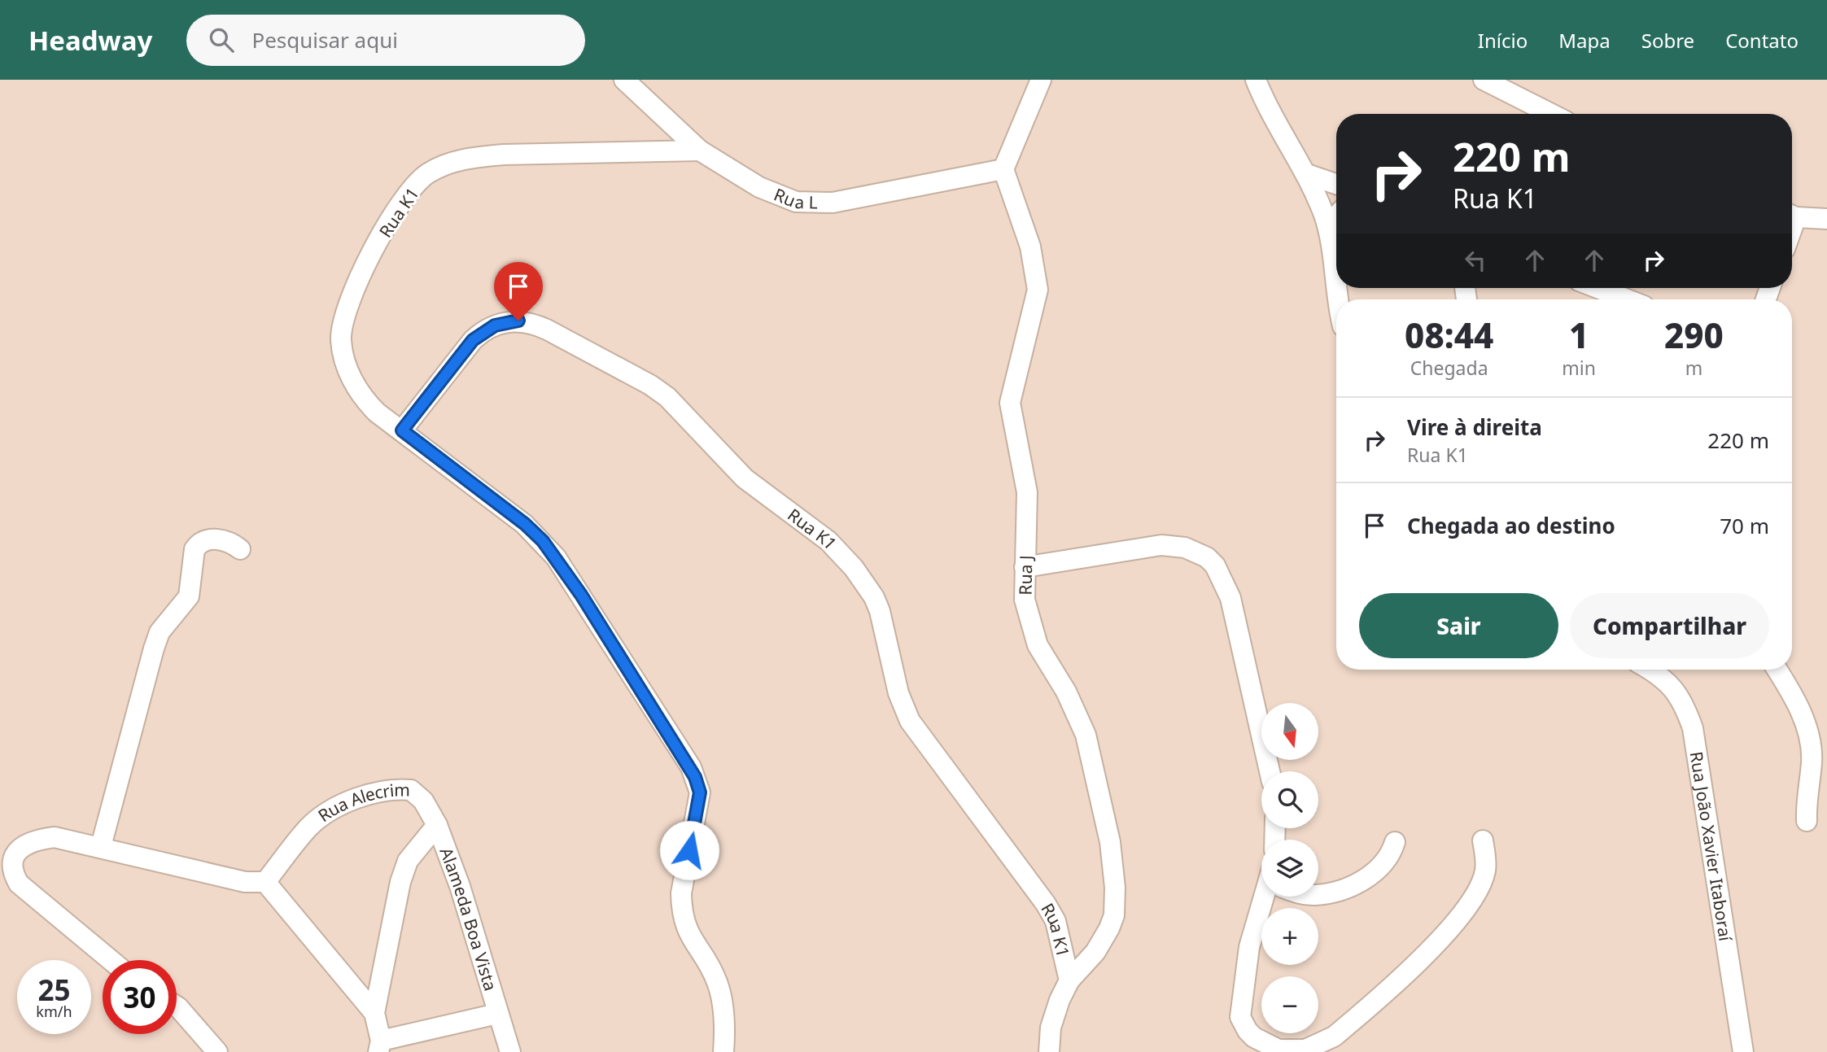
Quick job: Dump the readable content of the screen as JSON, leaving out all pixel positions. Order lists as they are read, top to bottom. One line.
{"streets":{"street":["Rua L","Rua K1","Rua J","Rua Alecrim","Rua João Xavier Itaboraí","Alameda Boa Vista"]},"crossings":[["Rua L","Rua K1"],["Rua L","Rua J"],["Rua K1","Rua J"],["Rua Alecrim","Alameda Boa Vista"]],"north":"bottom","page":{"header":"Headway","search":"Pesquisar aqui","nav":["Início","Mapa","Sobre","Contato"],"turn":["220 m","Rua K1"],"eta":["08:44","Chegada","1","min","290","m"],"list":[{"name":"Vire à direita","note":"Rua K1","value":"220 m"},{"name":"Chegada ao destino","value":"70 m"}],"buttons":["Sair","Compartilhar"],"map_buttons":["+","−"],"speed":"25 km/h","limit":"30"}}
